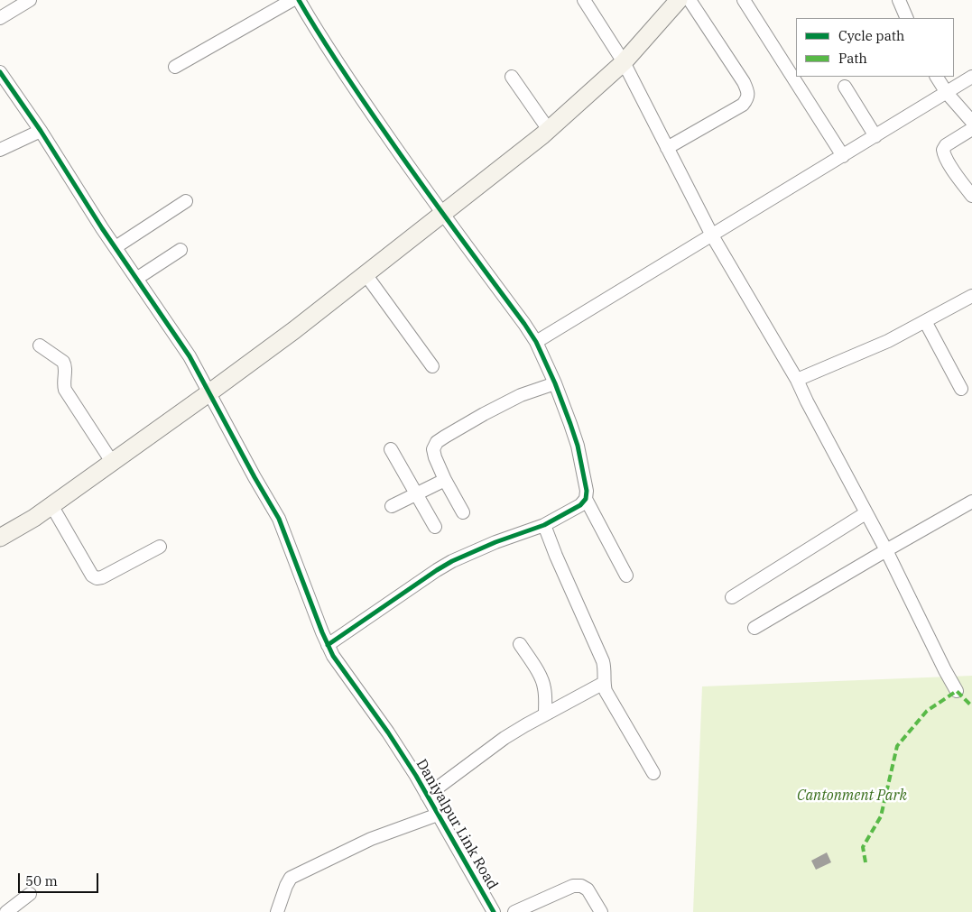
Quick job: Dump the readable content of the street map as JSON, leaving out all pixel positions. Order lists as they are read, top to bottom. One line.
{"streets":{"street":["Daniyalpur Link Road"]},"parks":["Cantonment Park"],"legend":["Cycle path","Path"],"scale_bar":"50 m"}
